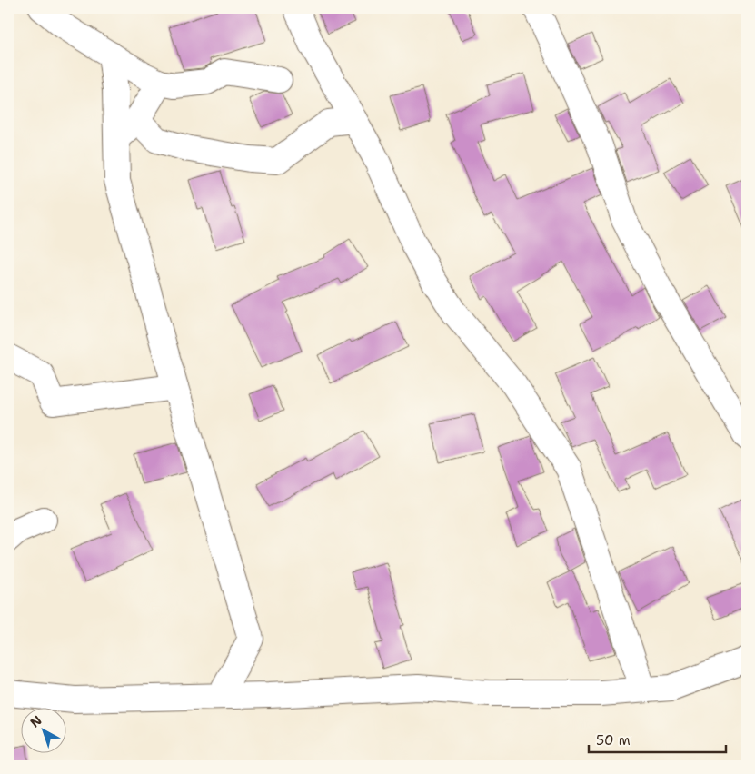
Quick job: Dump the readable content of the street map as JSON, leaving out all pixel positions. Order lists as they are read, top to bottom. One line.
{"scale_bar":"50 m","north":"top left"}
